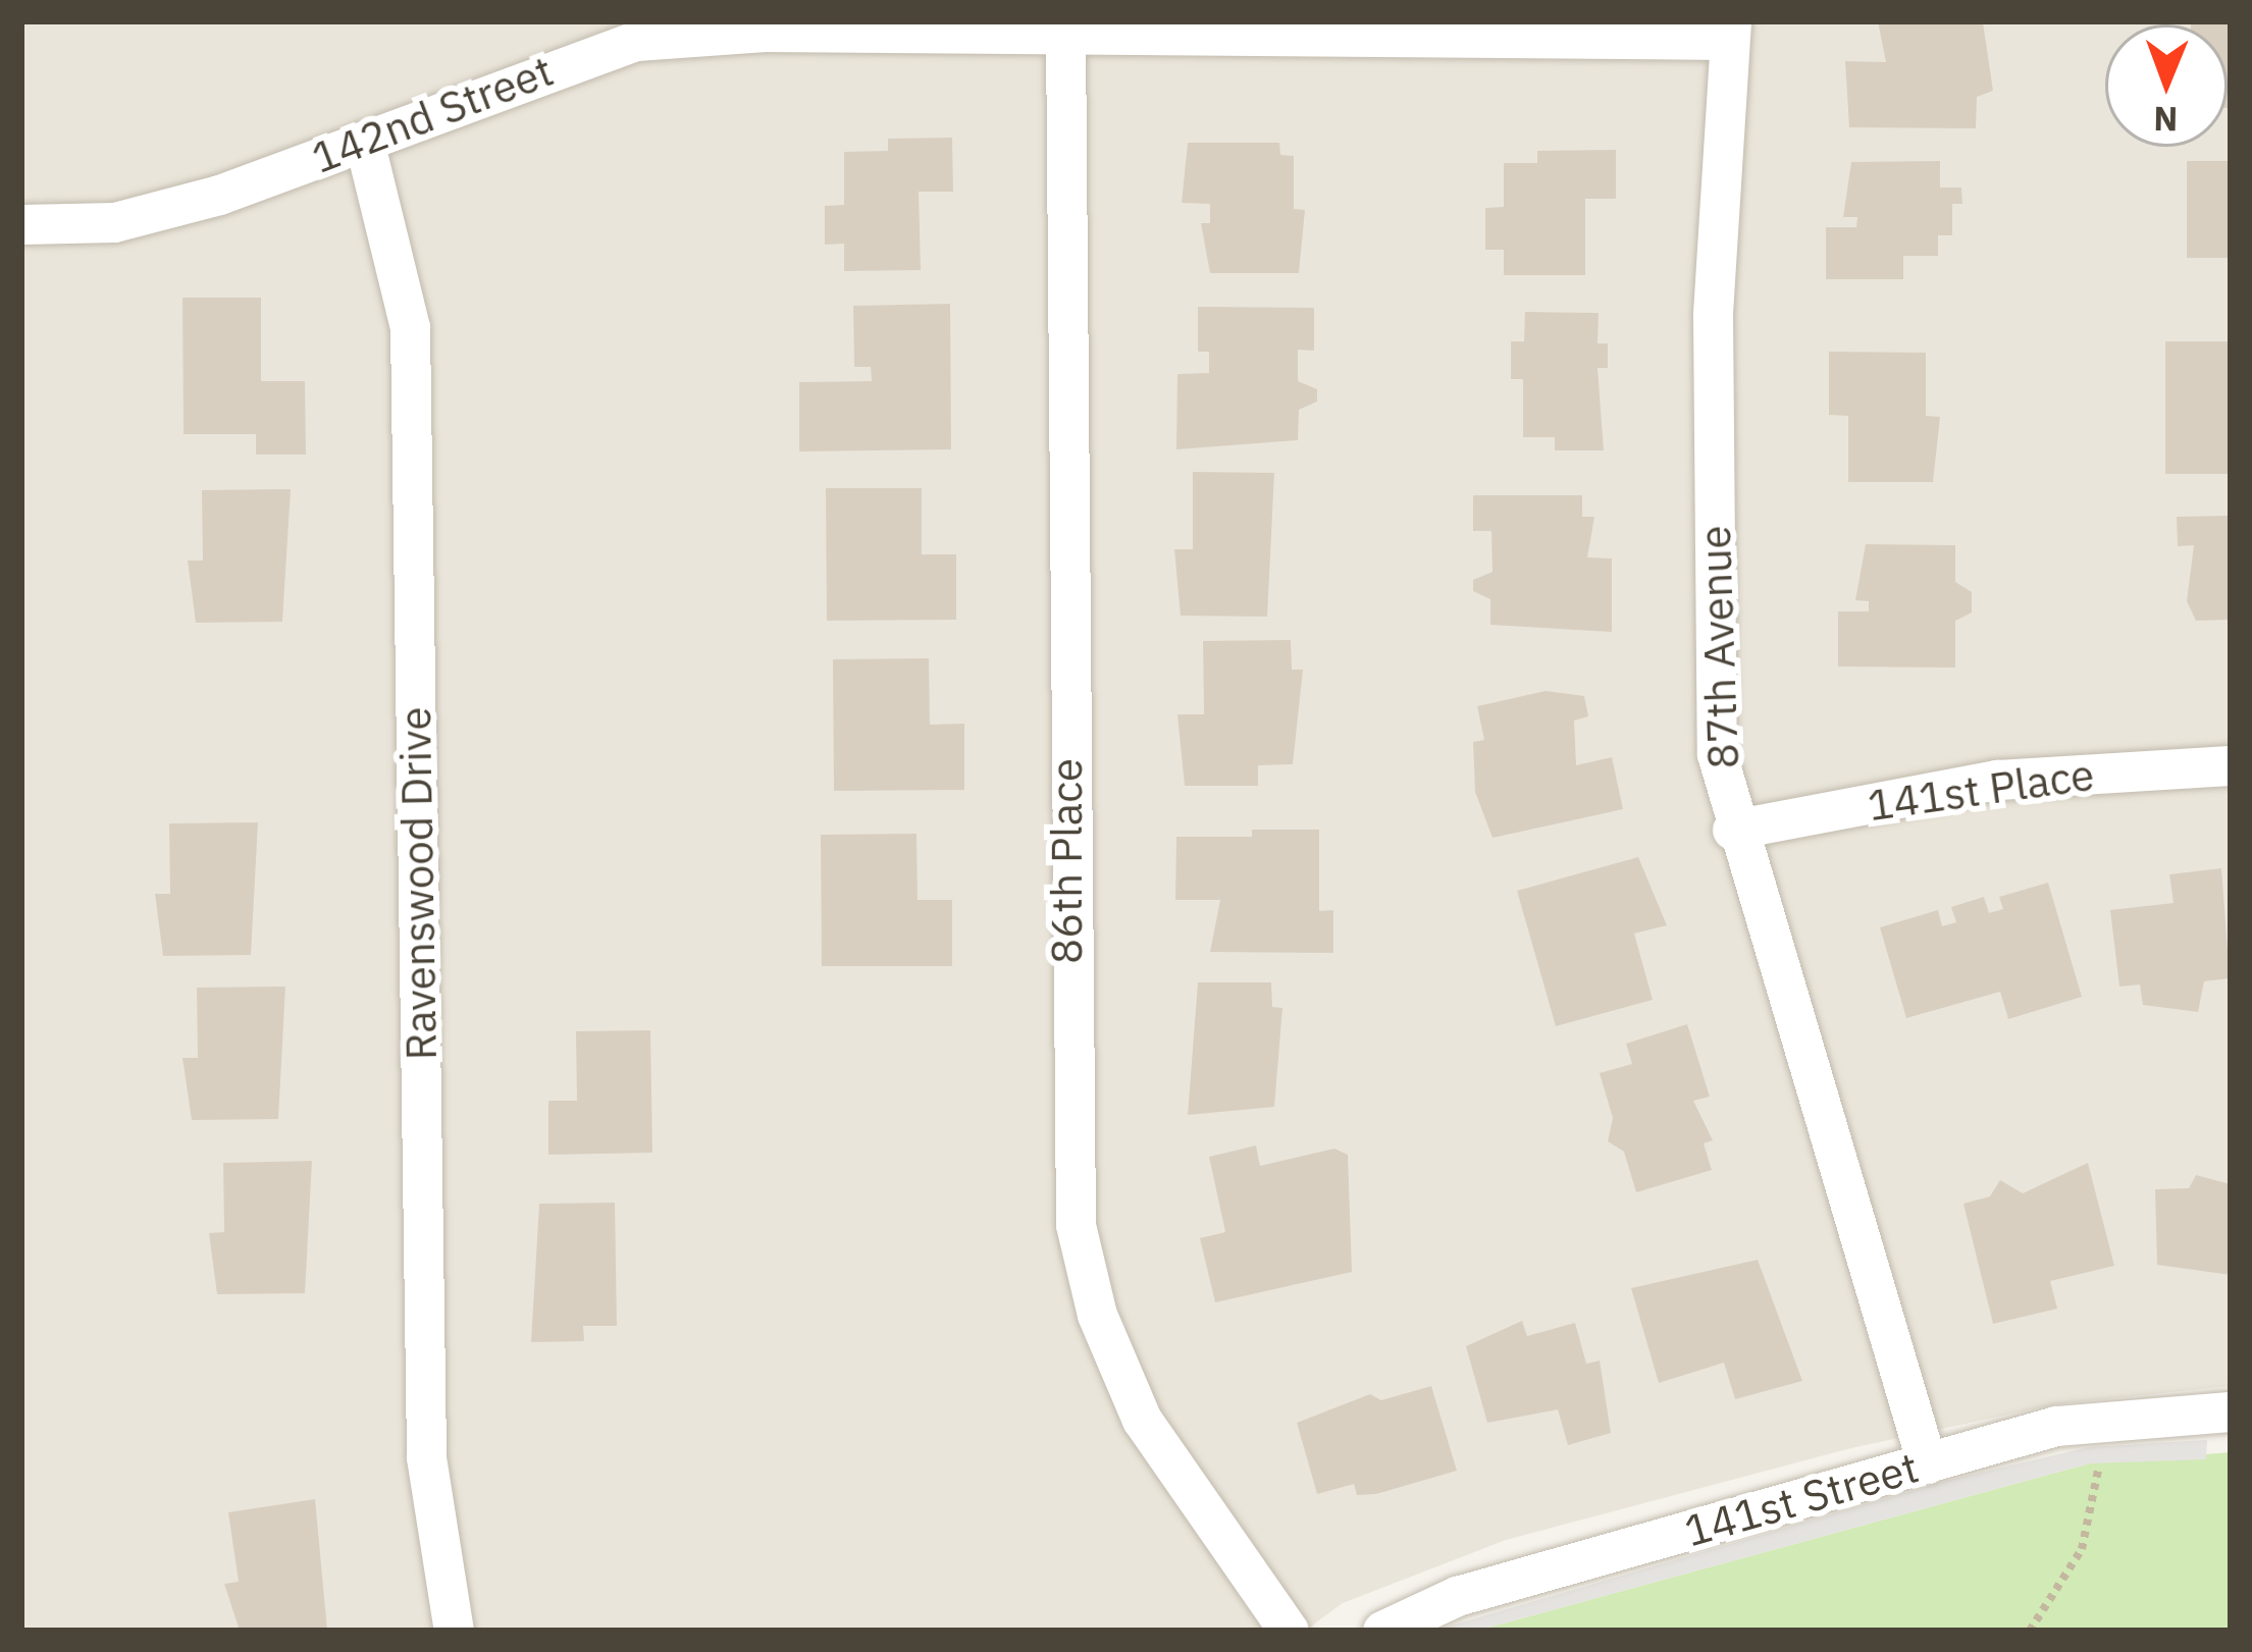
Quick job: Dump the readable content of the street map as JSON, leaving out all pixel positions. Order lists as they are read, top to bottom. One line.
{"streets":{"street":["142nd Street","87th Avenue","141st Place","86th Place","Ravenswood Drive","141st Street"]},"crossings":[["142nd Street","87th Avenue"],["142nd Street","86th Place"],["142nd Street","Ravenswood Drive"],["87th Avenue","141st Place"],["87th Avenue","141st Street"]],"north":"bottom"}
